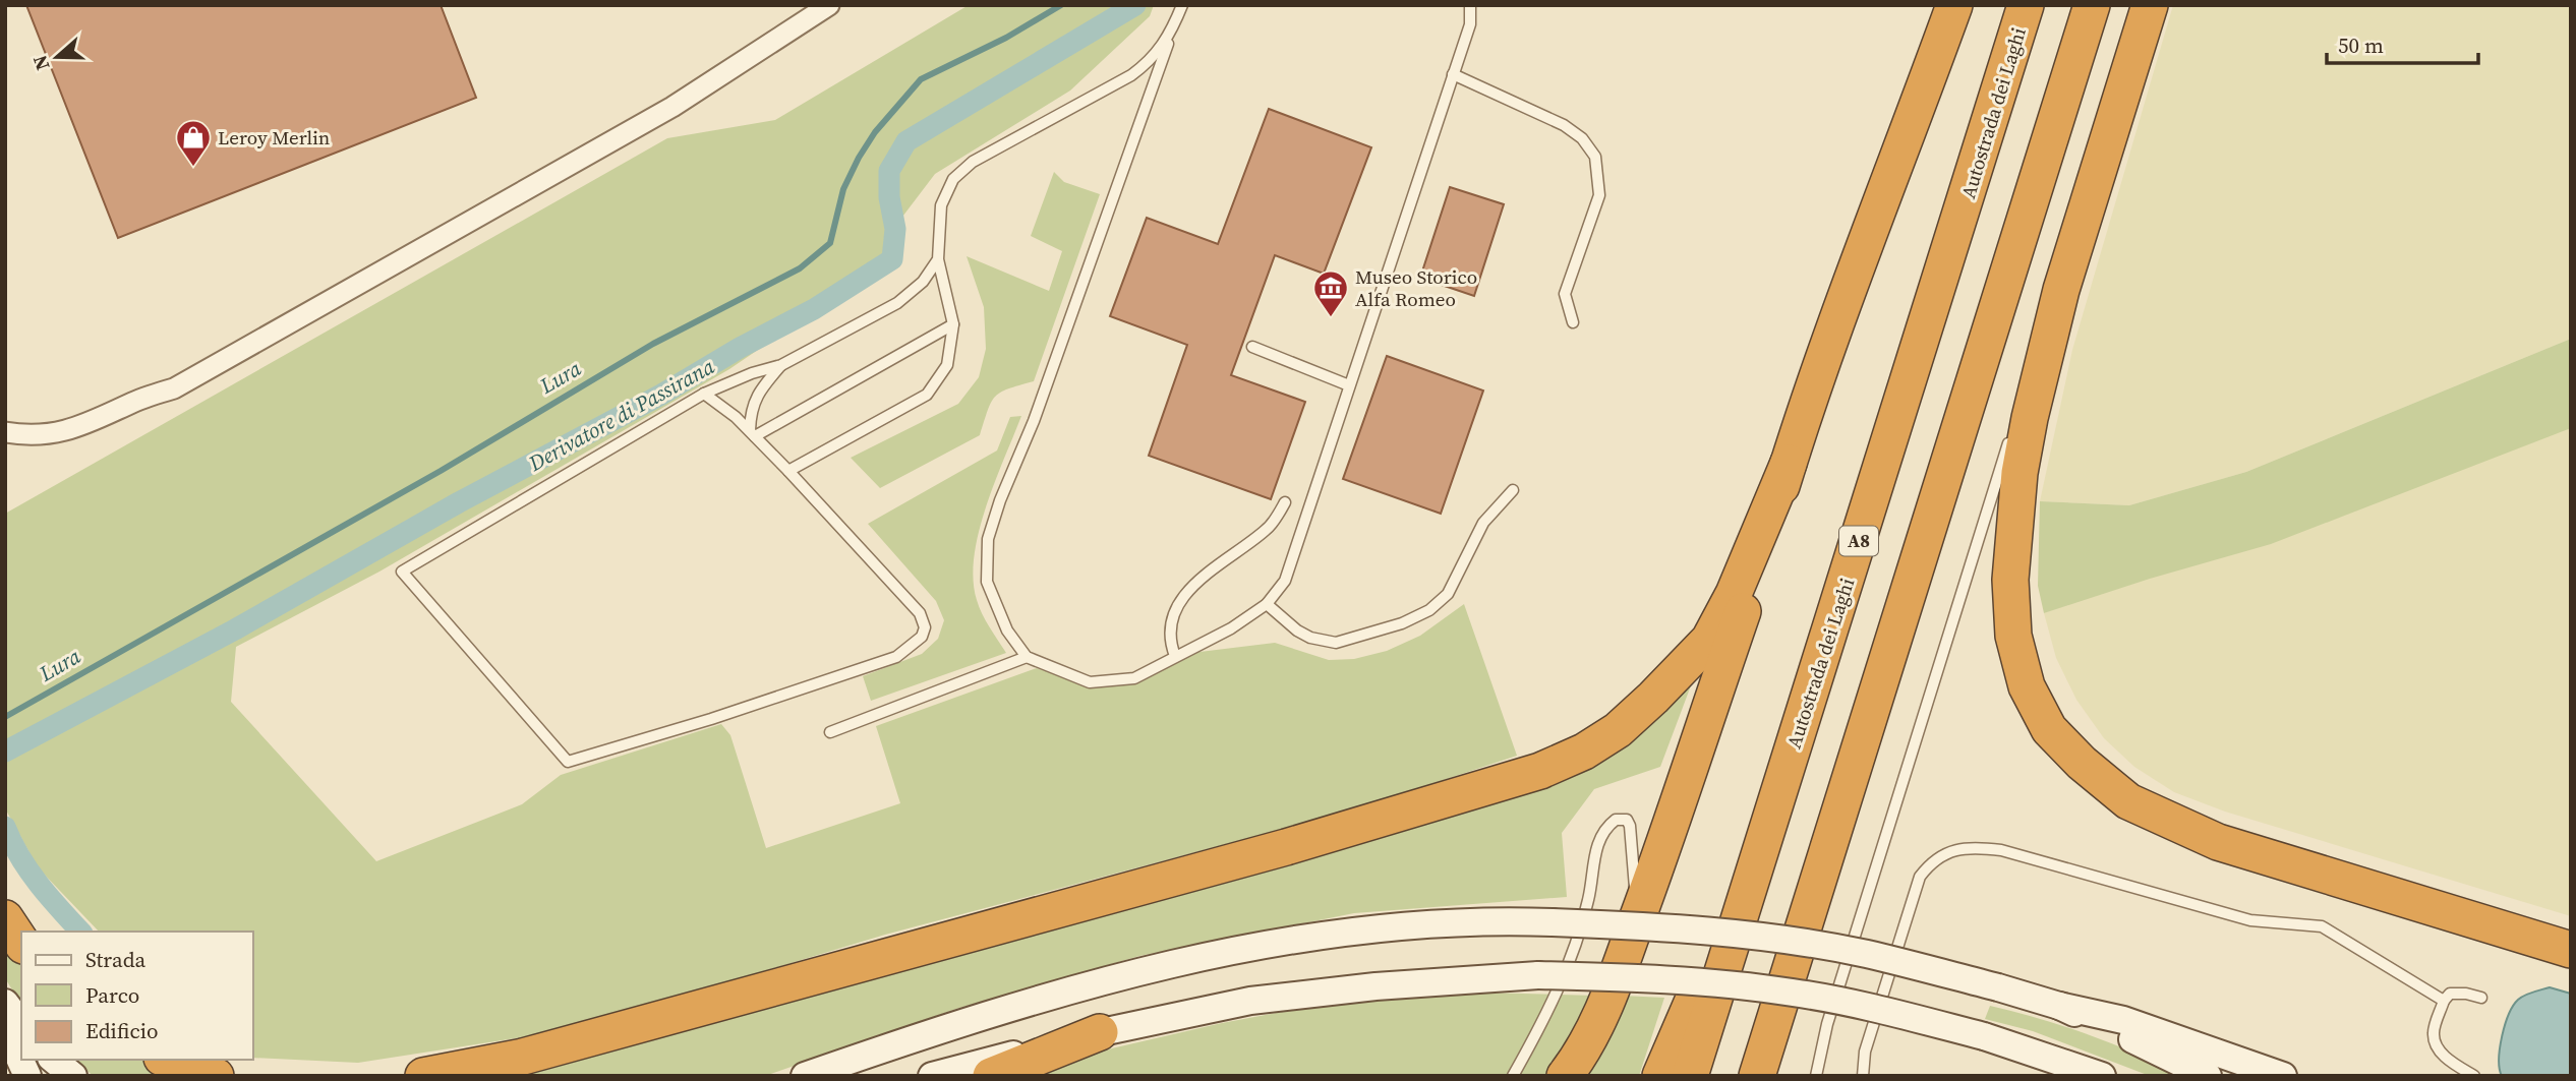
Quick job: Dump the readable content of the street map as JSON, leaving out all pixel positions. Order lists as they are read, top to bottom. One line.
{"streets":{"highway":["Autostrada dei Laghi","A8"]},"water":["Lura","Derivatore di Passirana"],"places":{"shop":["Leroy Merlin"],"museum":["Museo Storico Alfa Romeo"]},"legend":["Strada","Parco","Edificio"],"scale_bar":"50 m","north":"left"}
